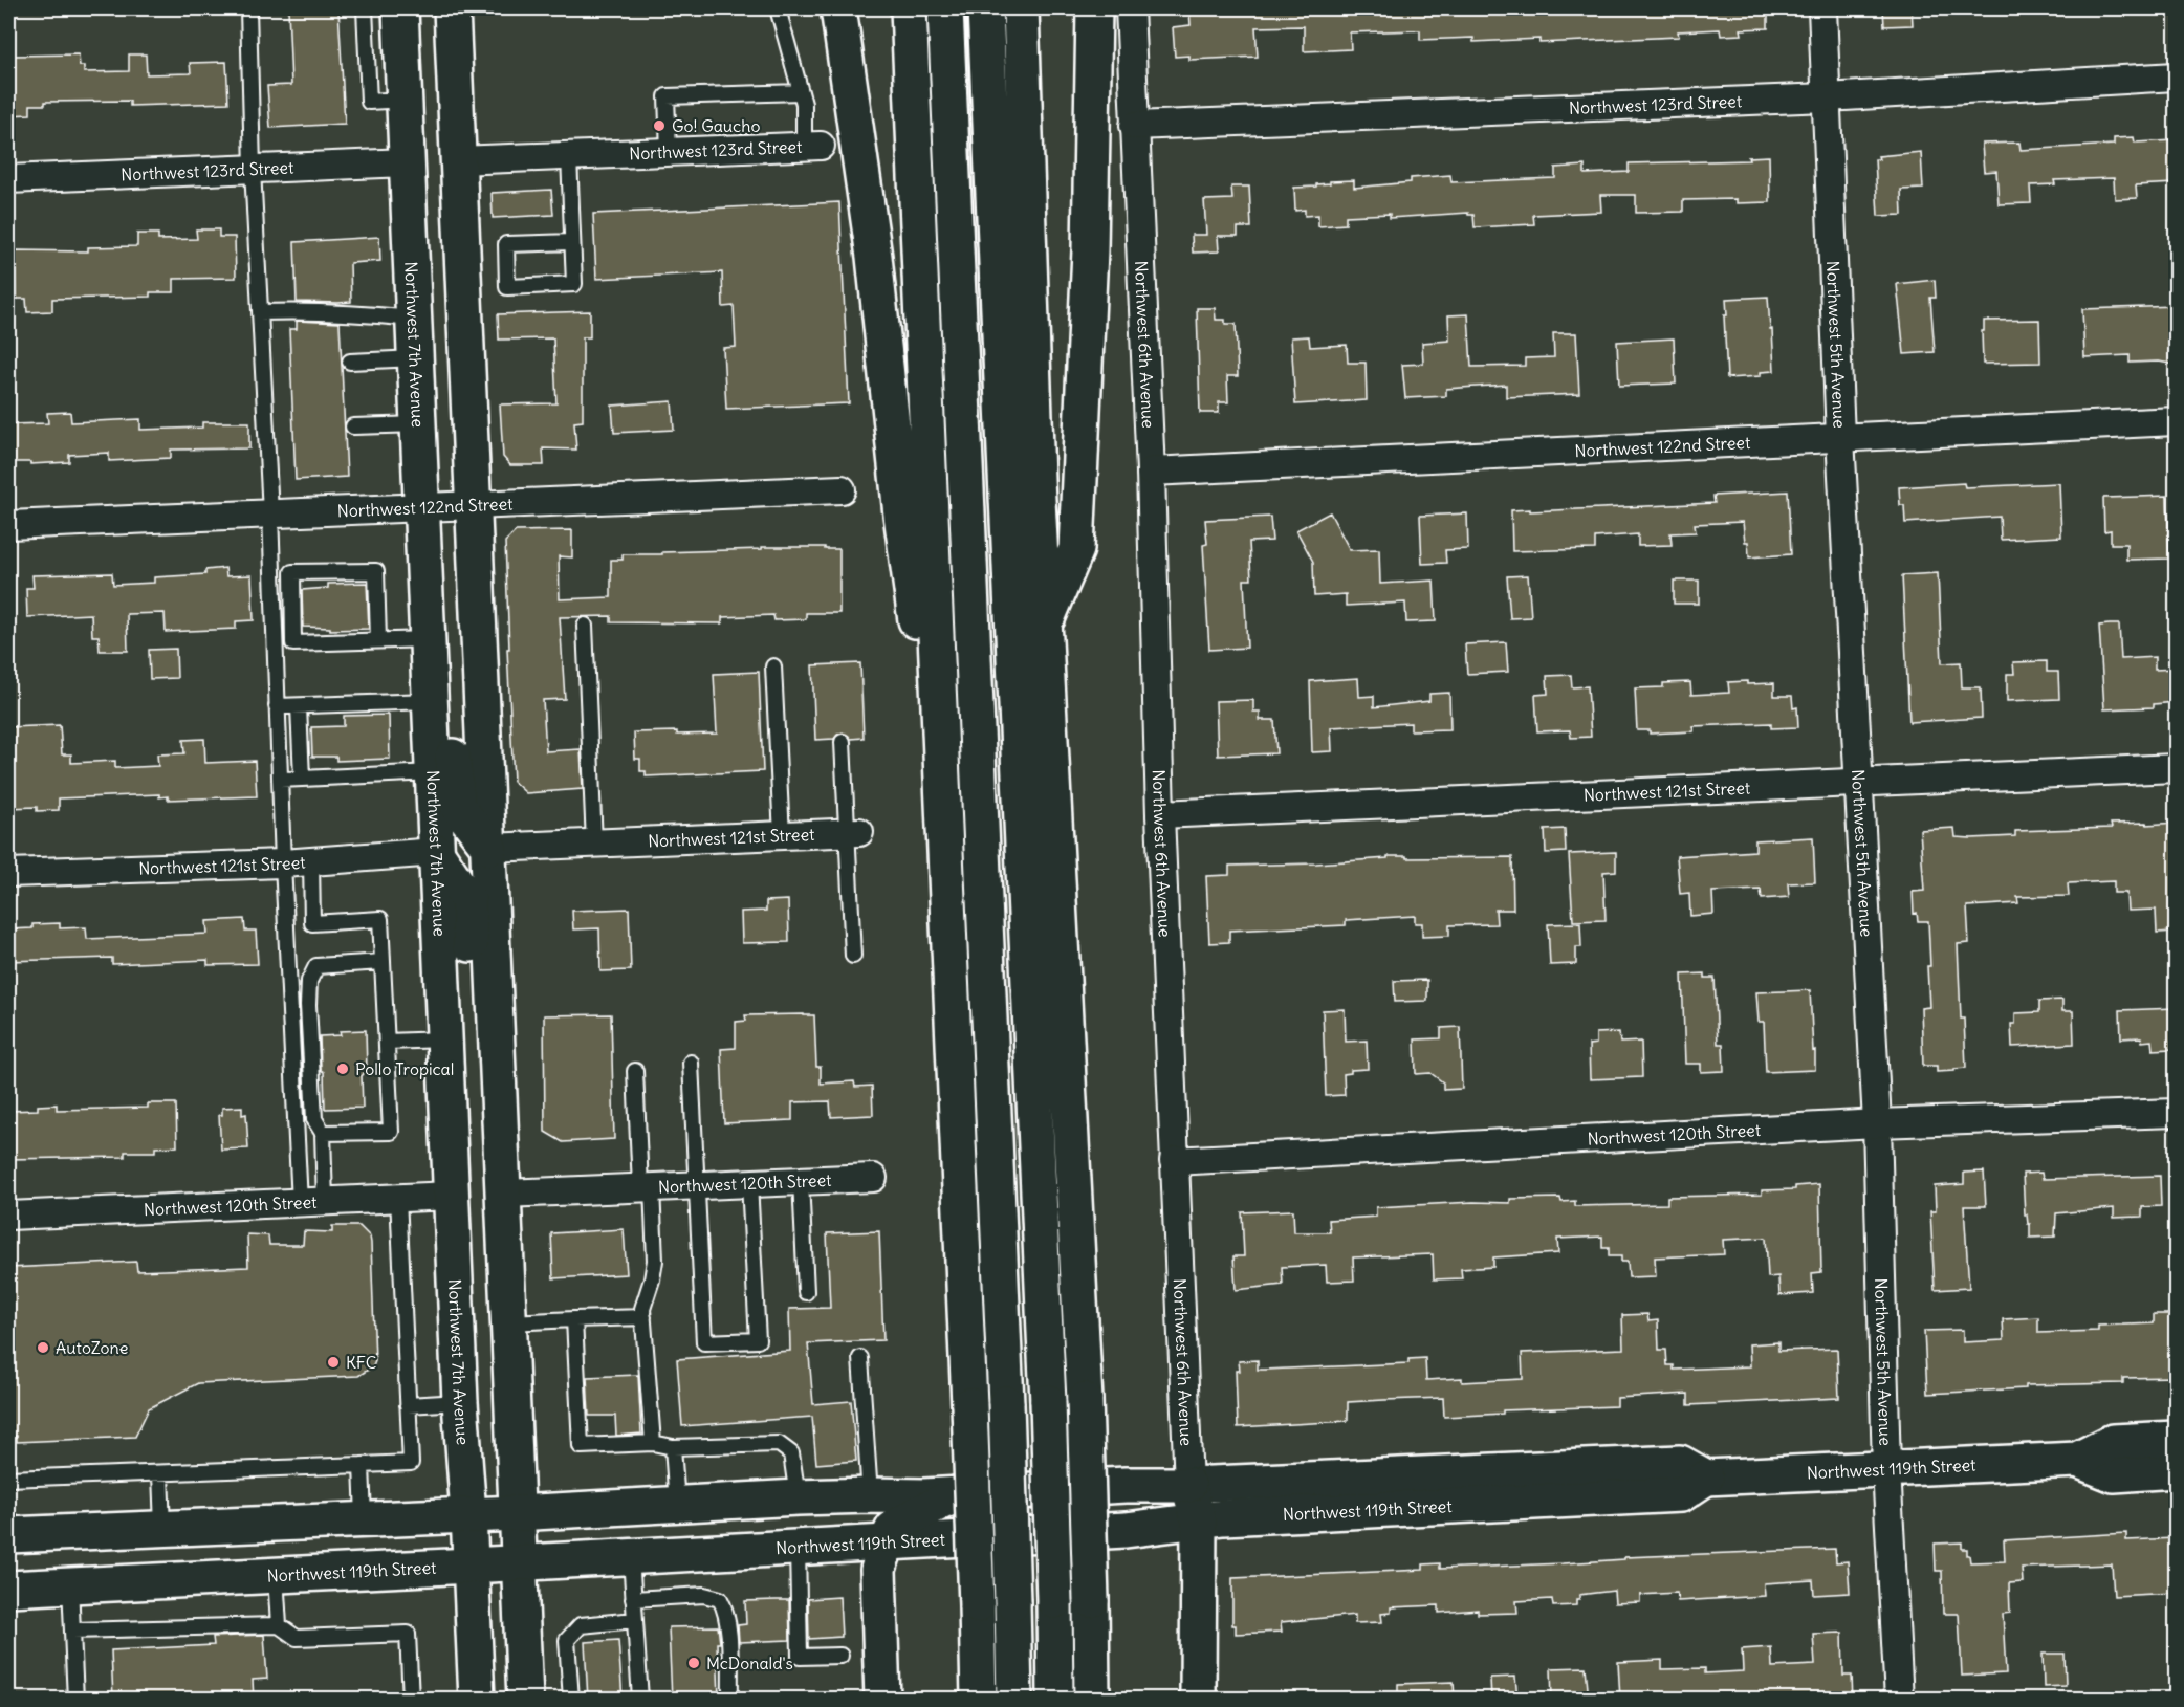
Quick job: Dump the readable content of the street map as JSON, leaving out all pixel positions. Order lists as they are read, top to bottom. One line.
{"streets":{"main road":["Northwest 7th Avenue","Northwest 6th Avenue","Northwest 119th Street"],"street":["Northwest 123rd Street","Northwest 5th Avenue","Northwest 122nd Street","Northwest 121st Street","Northwest 120th Street"]},"crossings":[["Northwest 123rd Street","Northwest 7th Avenue"],["Northwest 123rd Street","Northwest 6th Avenue"],["Northwest 123rd Street","Northwest 5th Avenue"],["Northwest 7th Avenue","Northwest 122nd Street"],["Northwest 7th Avenue","Northwest 121st Street"],["Northwest 7th Avenue","Northwest 120th Street"],["Northwest 7th Avenue","Northwest 119th Street"],["Northwest 6th Avenue","Northwest 122nd Street"],["Northwest 6th Avenue","Northwest 121st Street"],["Northwest 6th Avenue","Northwest 120th Street"],["Northwest 6th Avenue","Northwest 119th Street"],["Northwest 5th Avenue","Northwest 122nd Street"],["Northwest 5th Avenue","Northwest 121st Street"],["Northwest 5th Avenue","Northwest 120th Street"],["Northwest 5th Avenue","Northwest 119th Street"]],"places":["Go! Gaucho","Pollo Tropical","AutoZone","KFC","McDonald's"]}
